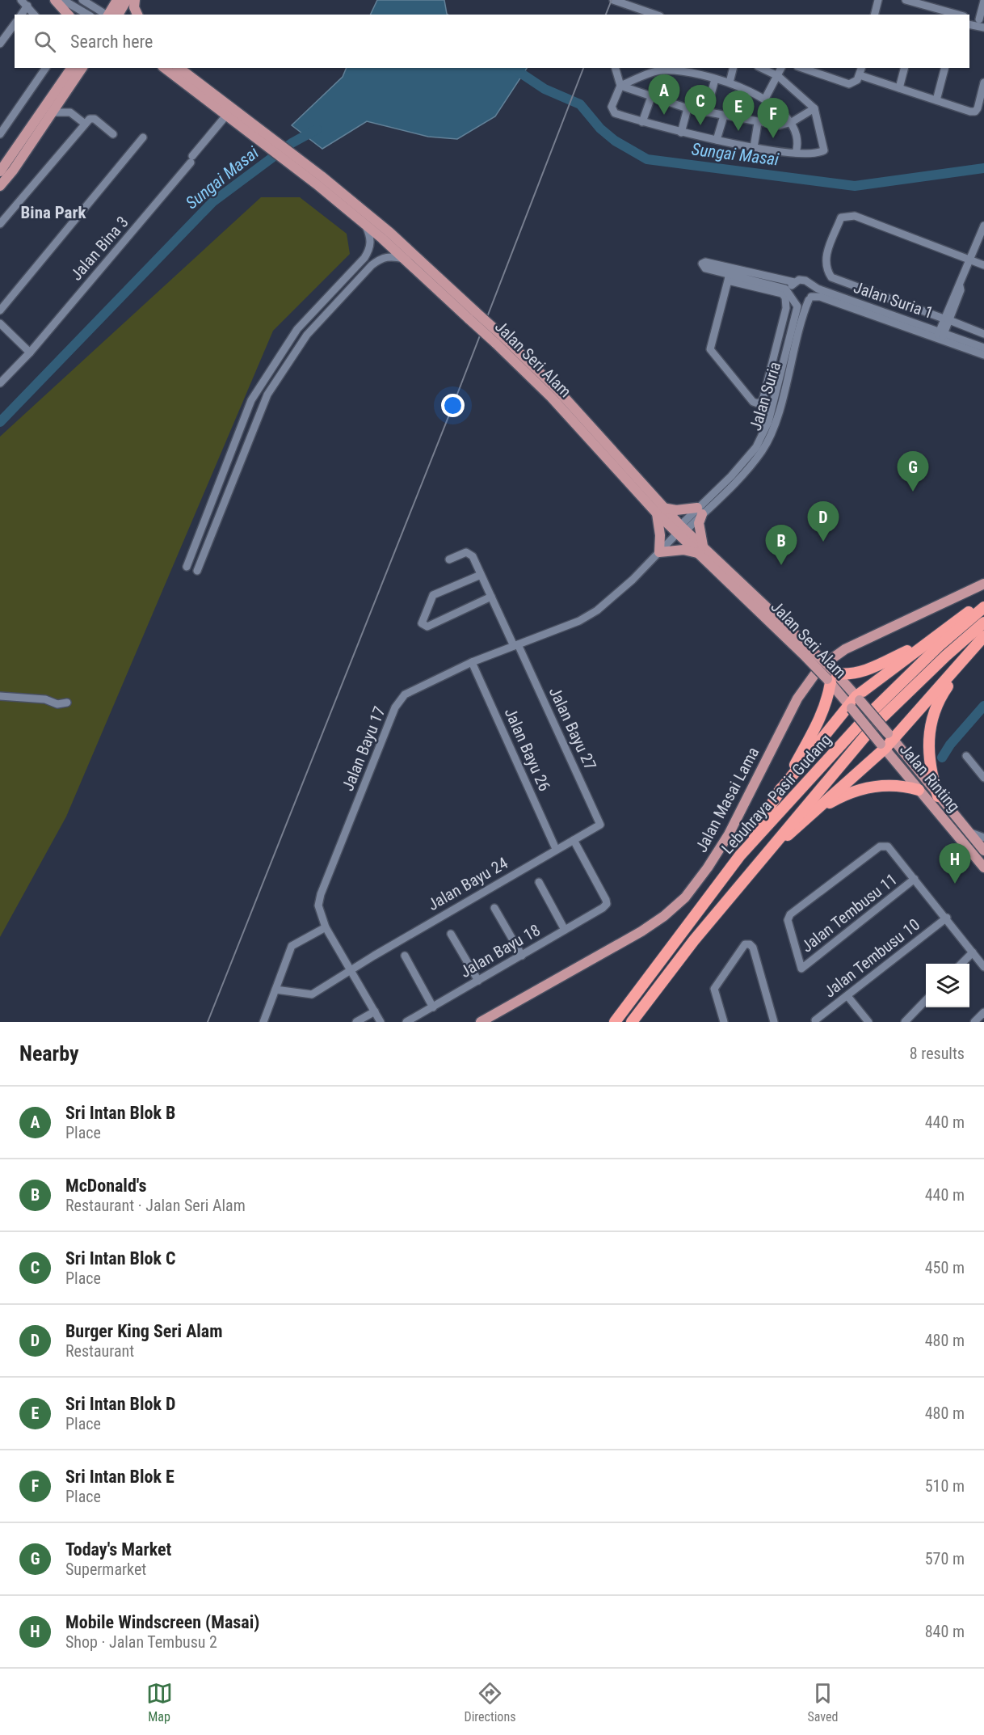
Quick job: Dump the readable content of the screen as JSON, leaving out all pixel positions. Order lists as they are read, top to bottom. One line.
{"streets":{"highway":["Lebuhraya Pasir Gudang"],"main road":["Jalan Seri Alam","Jalan Rinting","Jalan Masai Lama"],"street":["Jalan Bina 3","Jalan Suria 1","Jalan Suria","Jalan Bayu 27","Jalan Bayu 17","Jalan Bayu 26","Jalan Bayu 24","Jalan Tembusu 11","Jalan Bayu 18","Jalan Tembusu 10"]},"crossings":[["Jalan Bina 3","Jalan Seri Alam"],["Jalan Suria 1","Jalan Suria"],["Jalan Seri Alam","Jalan Suria"],["Jalan Seri Alam","Jalan Bayu 17"],["Jalan Seri Alam","Jalan Rinting"],["Jalan Suria","Jalan Bayu 17"],["Jalan Bayu 27","Jalan Bayu 17"],["Jalan Bayu 27","Jalan Bayu 24"],["Jalan Bayu 17","Jalan Bayu 26"],["Jalan Bayu 17","Jalan Bayu 24"],["Jalan Bayu 26","Jalan Bayu 24"],["Jalan Bayu 24","Jalan Bayu 18"]],"districts":["Bina Park"],"water":["Sungai Masai"],"page":{"search":"Search here","pins":["A","C","E","F","G","D","B","H"],"heading":["Nearby","8 results"],"list":[{"mark":"A","name":"Sri Intan Blok B","note":"Place","value":"440 m"},{"mark":"B","name":"McDonald's","note":"Restaurant · Jalan Seri Alam","value":"440 m"},{"mark":"C","name":"Sri Intan Blok C","note":"Place","value":"450 m"},{"mark":"D","name":"Burger King Seri Alam","note":"Restaurant","value":"480 m"},{"mark":"E","name":"Sri Intan Blok D","note":"Place","value":"480 m"},{"mark":"F","name":"Sri Intan Blok E","note":"Place","value":"510 m"},{"mark":"G","name":"Today's Market","note":"Supermarket","value":"570 m"},{"mark":"H","name":"Mobile Windscreen (Masai)","note":"Shop · Jalan Tembusu 2","value":"840 m"}],"nav":["Map","Directions","Saved"]}}
